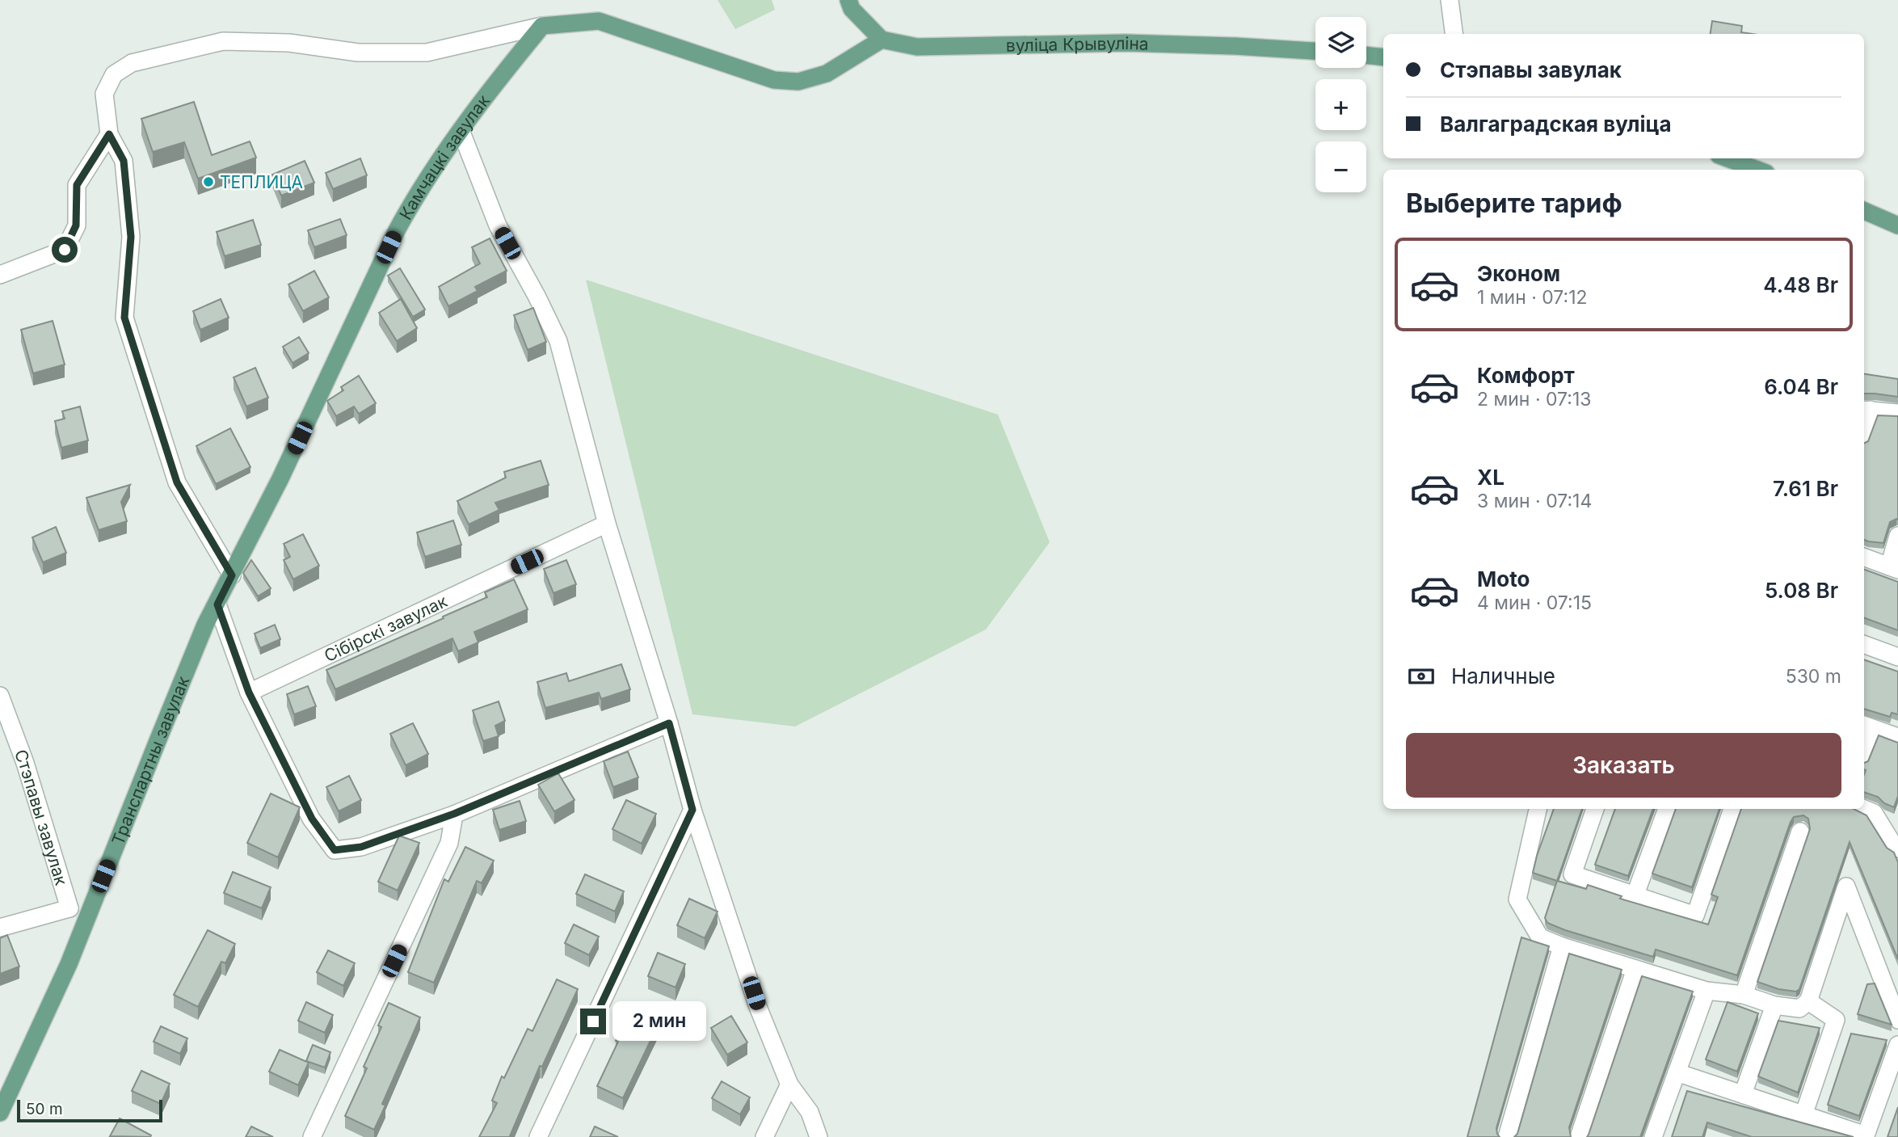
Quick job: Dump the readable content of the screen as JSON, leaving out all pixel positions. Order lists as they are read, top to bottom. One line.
{"streets":{"main road":["вуліца Крывуліна","Камчацкі завулак","Транспартны завулак"],"street":["Сібірскі завулак","Стэпавы завулак"]},"crossings":[["Камчацкі завулак","Транспартны завулак"]],"places":["ТЕПЛИЦА"],"scale_bar":"50 m","page":{"map_buttons":["+","−"],"banner":["Стэпавы завулак","Валгаградская вуліца"],"heading":"Выберите тариф","list":[{"name":"Эконом","note":"1 мин · 07:12","value":"4.48 Br"},{"name":"Комфорт","note":"2 мин · 07:13","value":"6.04 Br"},{"name":"XL","note":"3 мин · 07:14","value":"7.61 Br"},{"name":"Moto","note":"4 мин · 07:15","value":"5.08 Br"}],"pay":["Наличные","530 m"],"buttons":"Заказать","bubble":"2 мин","scale":"50 m"}}
